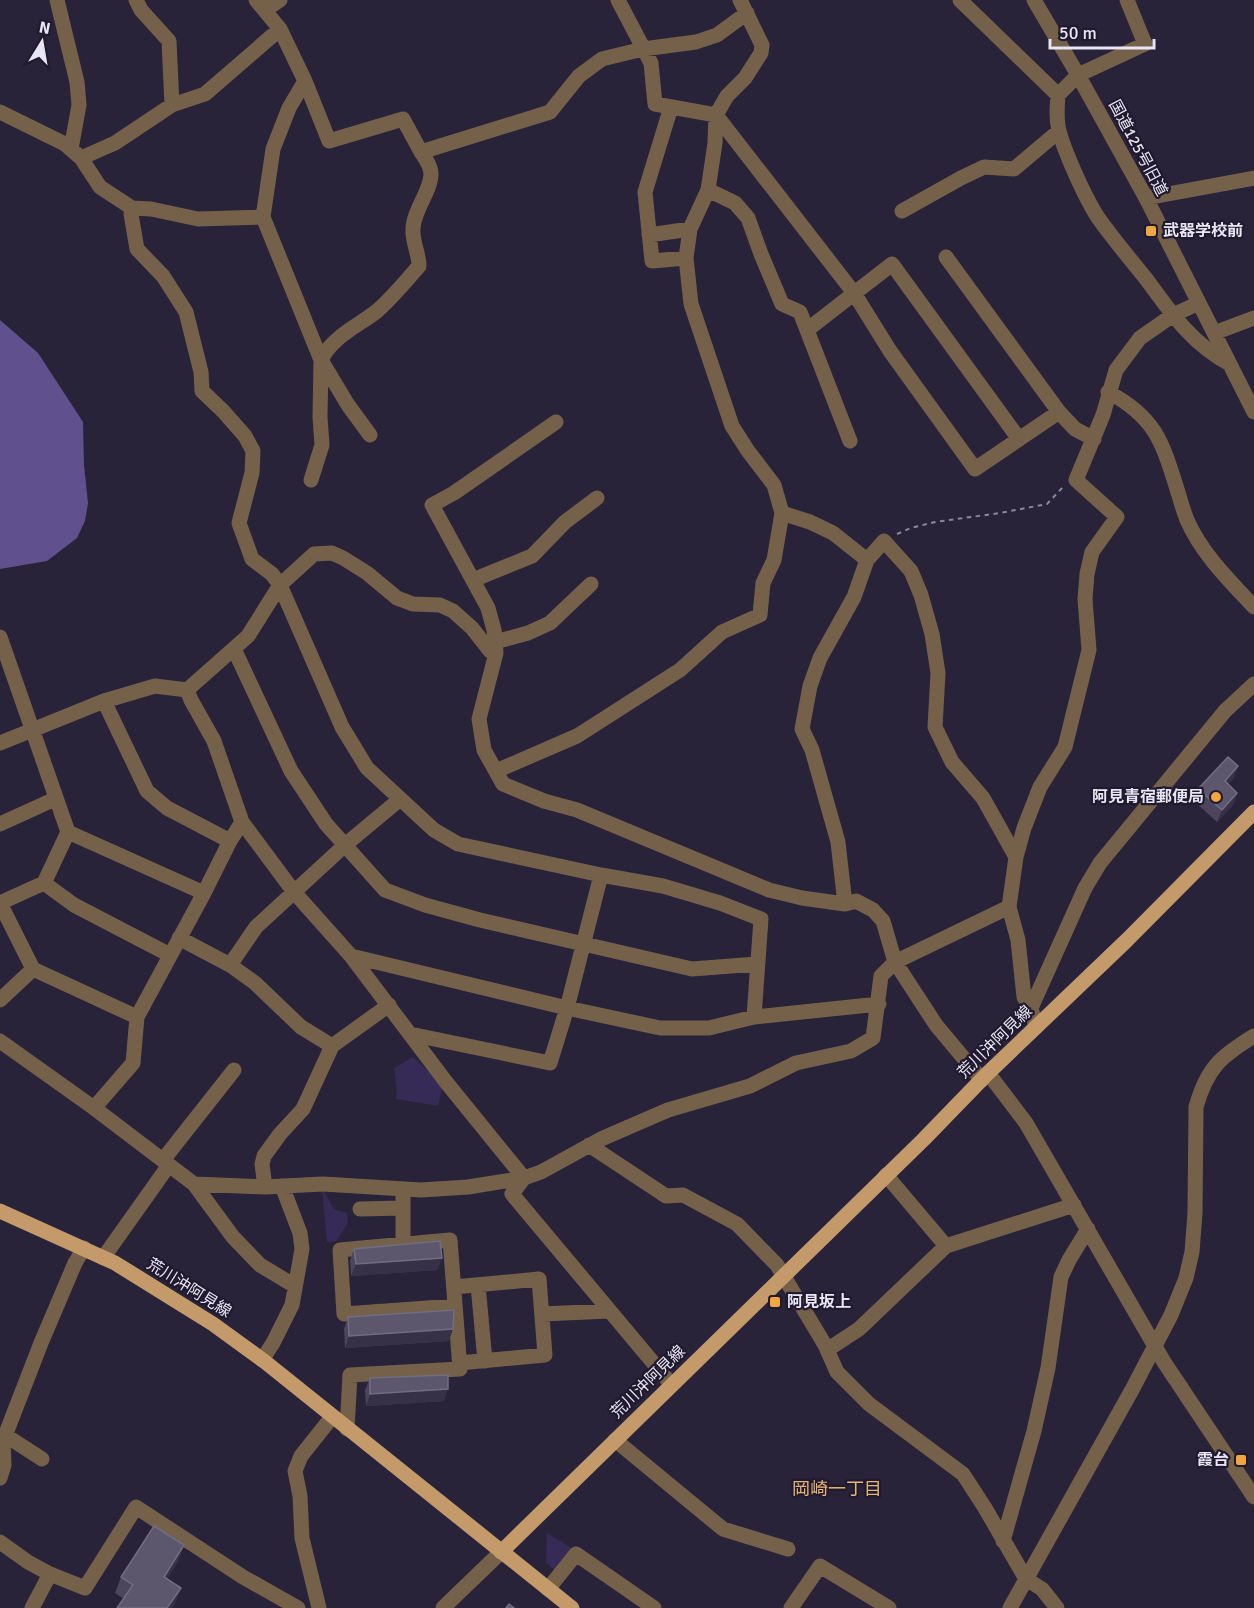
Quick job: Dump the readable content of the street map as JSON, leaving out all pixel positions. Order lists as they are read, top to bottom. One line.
{"streets":{"main road":["荒川沖阿見線"],"street":["国道125号旧道"]},"districts":["岡崎一丁目"],"places":{"transit":["武器学校前","阿見坂上","霞台"],"other":["阿見青宿郵便局"]},"scale_bar":"50 m","north":"top"}
